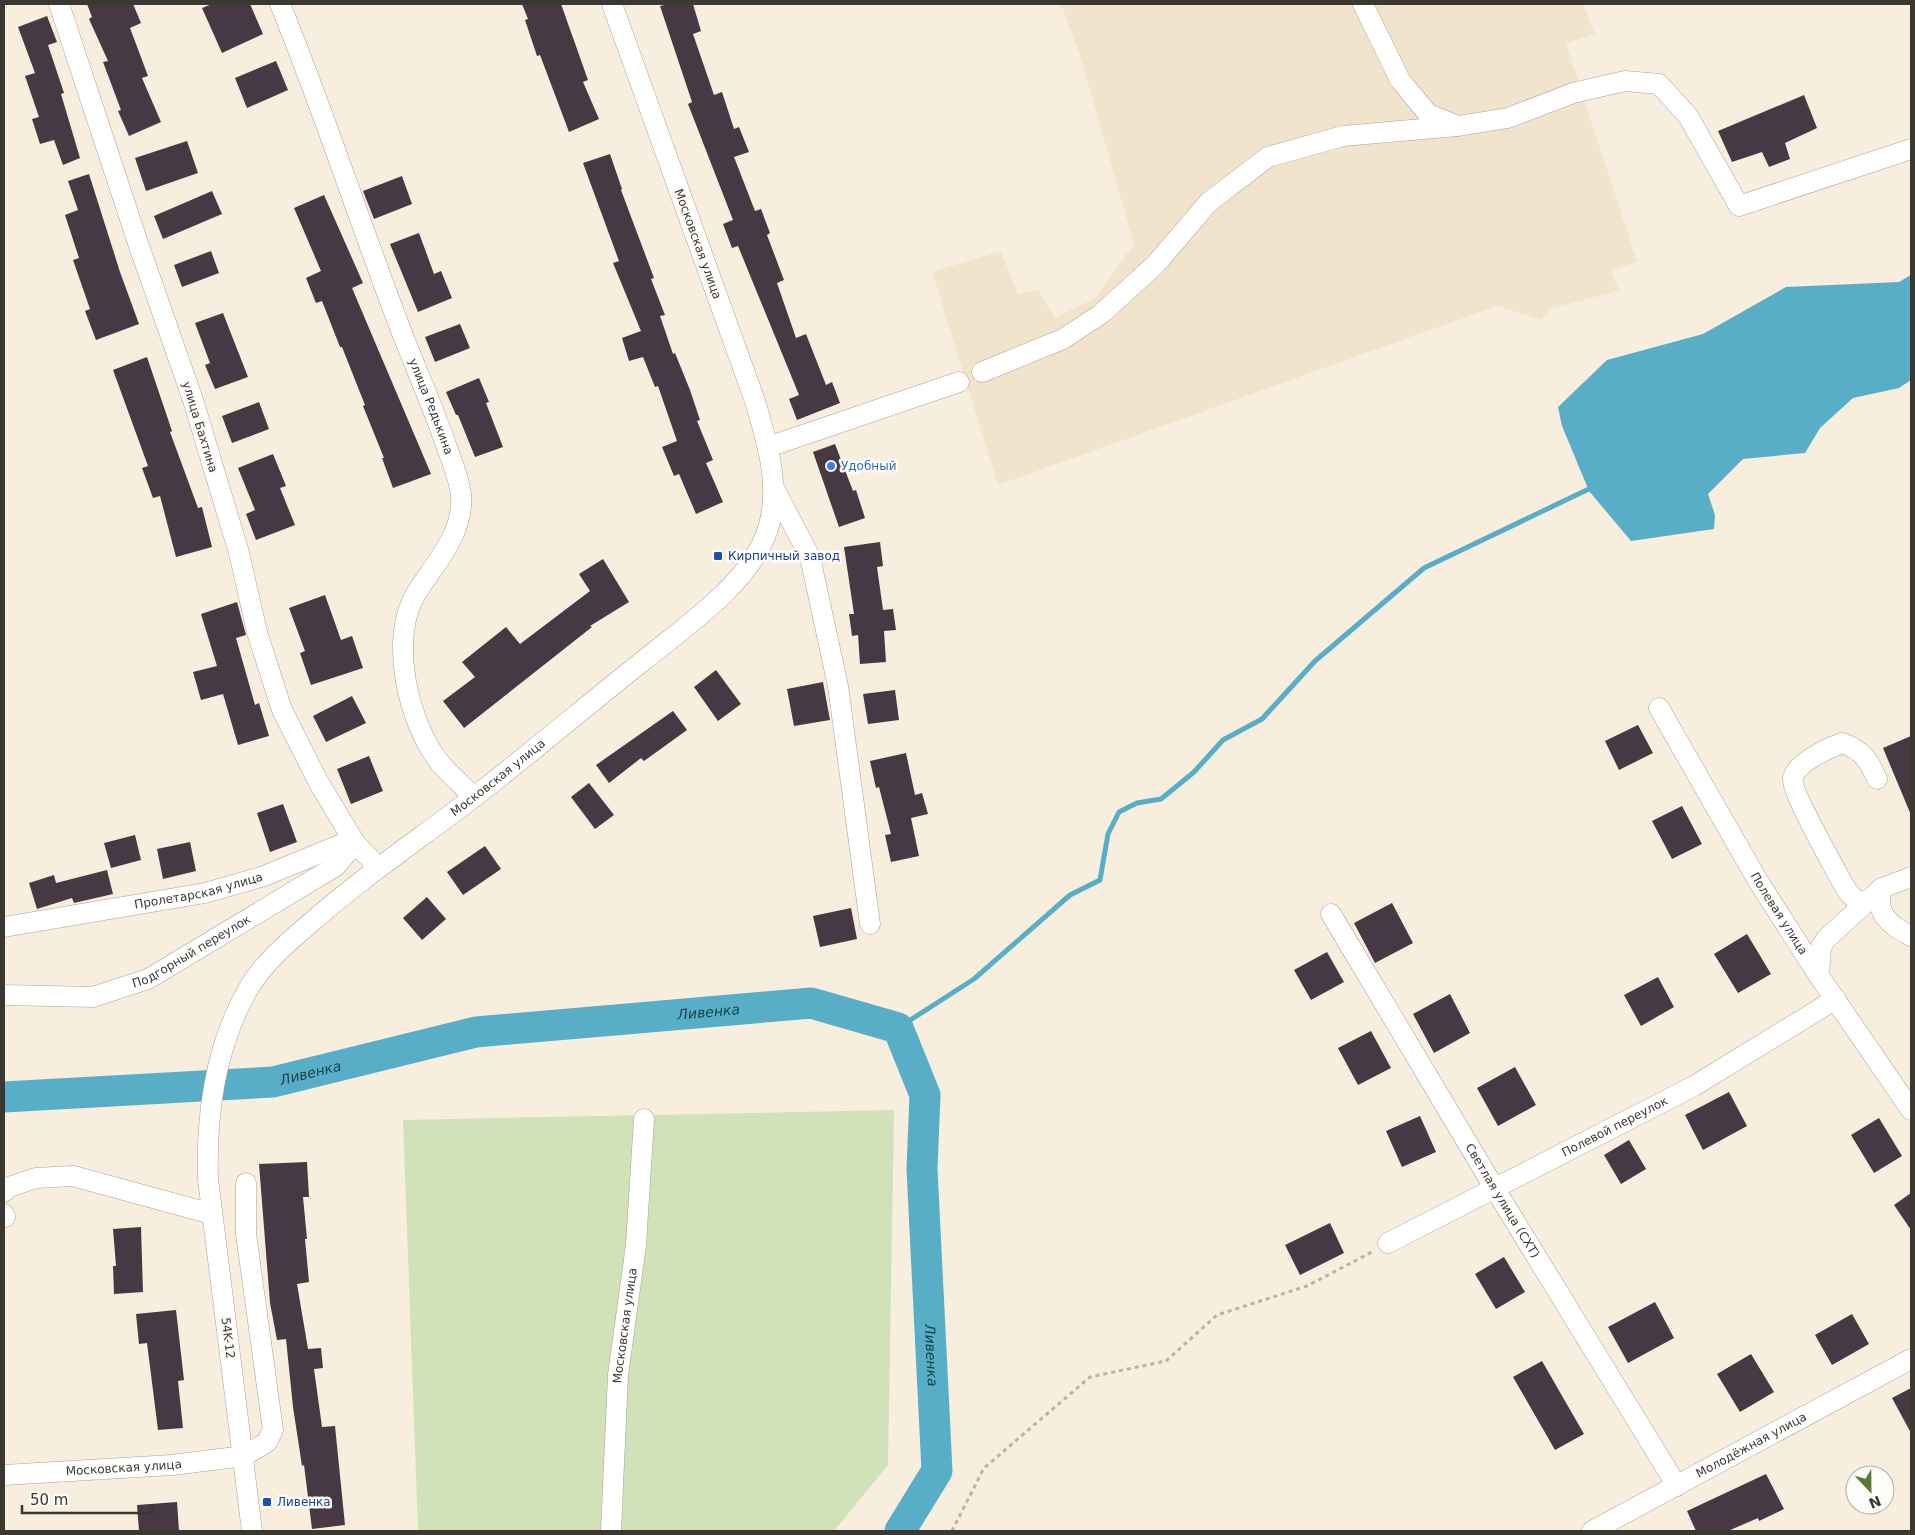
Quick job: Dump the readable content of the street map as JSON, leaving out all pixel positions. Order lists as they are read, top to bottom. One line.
{"streets":{"street":["Московская улица","улица Редькина","улица Бахтина","Пролетарская улица","Полевая улица","Подгорный переулок","Полевой переулок","Светлая улица (СХТ)","54K-12","Молодёжная улица"]},"crossings":[["Московская улица","улица Редькина"],["Московская улица","54K-12"],["улица Бахтина","Пролетарская улица"],["улица Бахтина","Подгорный переулок"],["Пролетарская улица","Подгорный переулок"],["Полевая улица","Полевой переулок"],["Полевой переулок","Светлая улица (СХТ)"],["Светлая улица (СХТ)","Молодёжная улица"]],"water":["Ливенка"],"places":{"other":["Удобный"],"transit":["Кирпичный завод","Ливенка"]},"scale_bar":"50 m","north":"bottom"}
